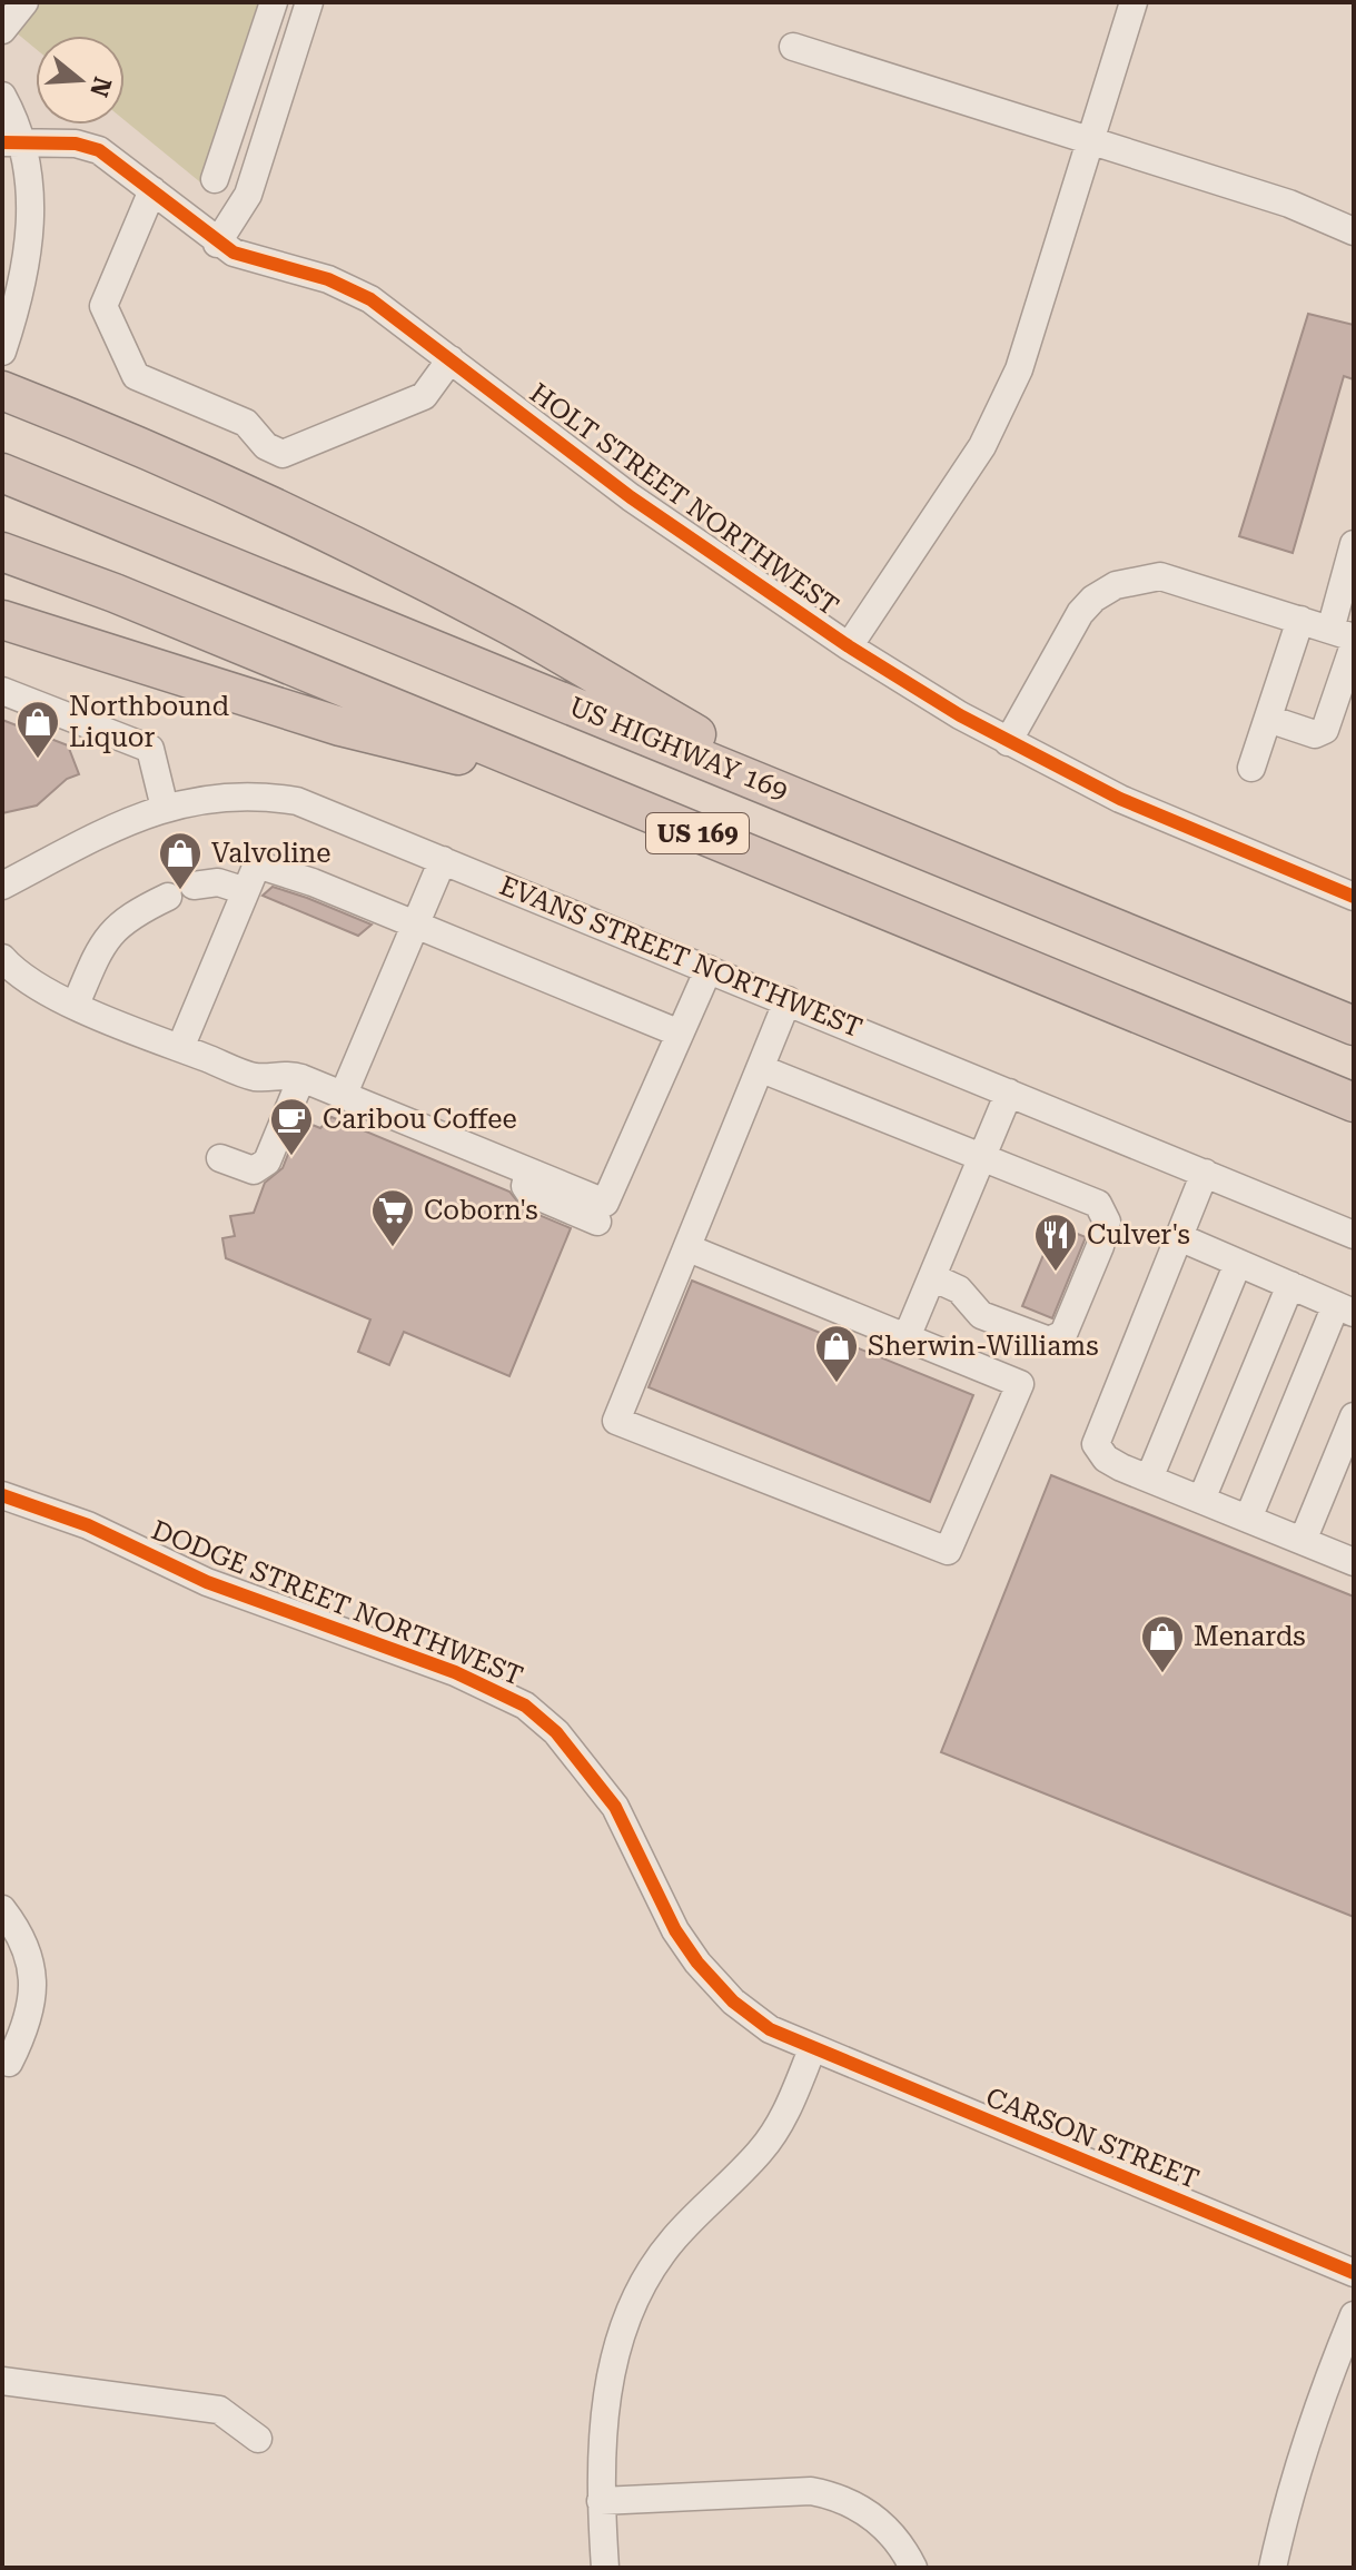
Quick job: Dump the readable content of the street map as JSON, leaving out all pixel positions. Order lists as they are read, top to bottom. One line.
{"streets":{"highway":["US HIGHWAY 169","US 169"],"street":["HOLT STREET NORTHWEST","EVANS STREET NORTHWEST","DODGE STREET NORTHWEST","CARSON STREET"]},"crossings":[["DODGE STREET NORTHWEST","CARSON STREET"]],"places":{"shop":["Northbound Liquor","Valvoline","Sherwin-Williams","Menards"],"cafe":["Caribou Coffee"],"supermarket":["Coborn's"],"restaurant":["Culver's"]},"north":"right"}
